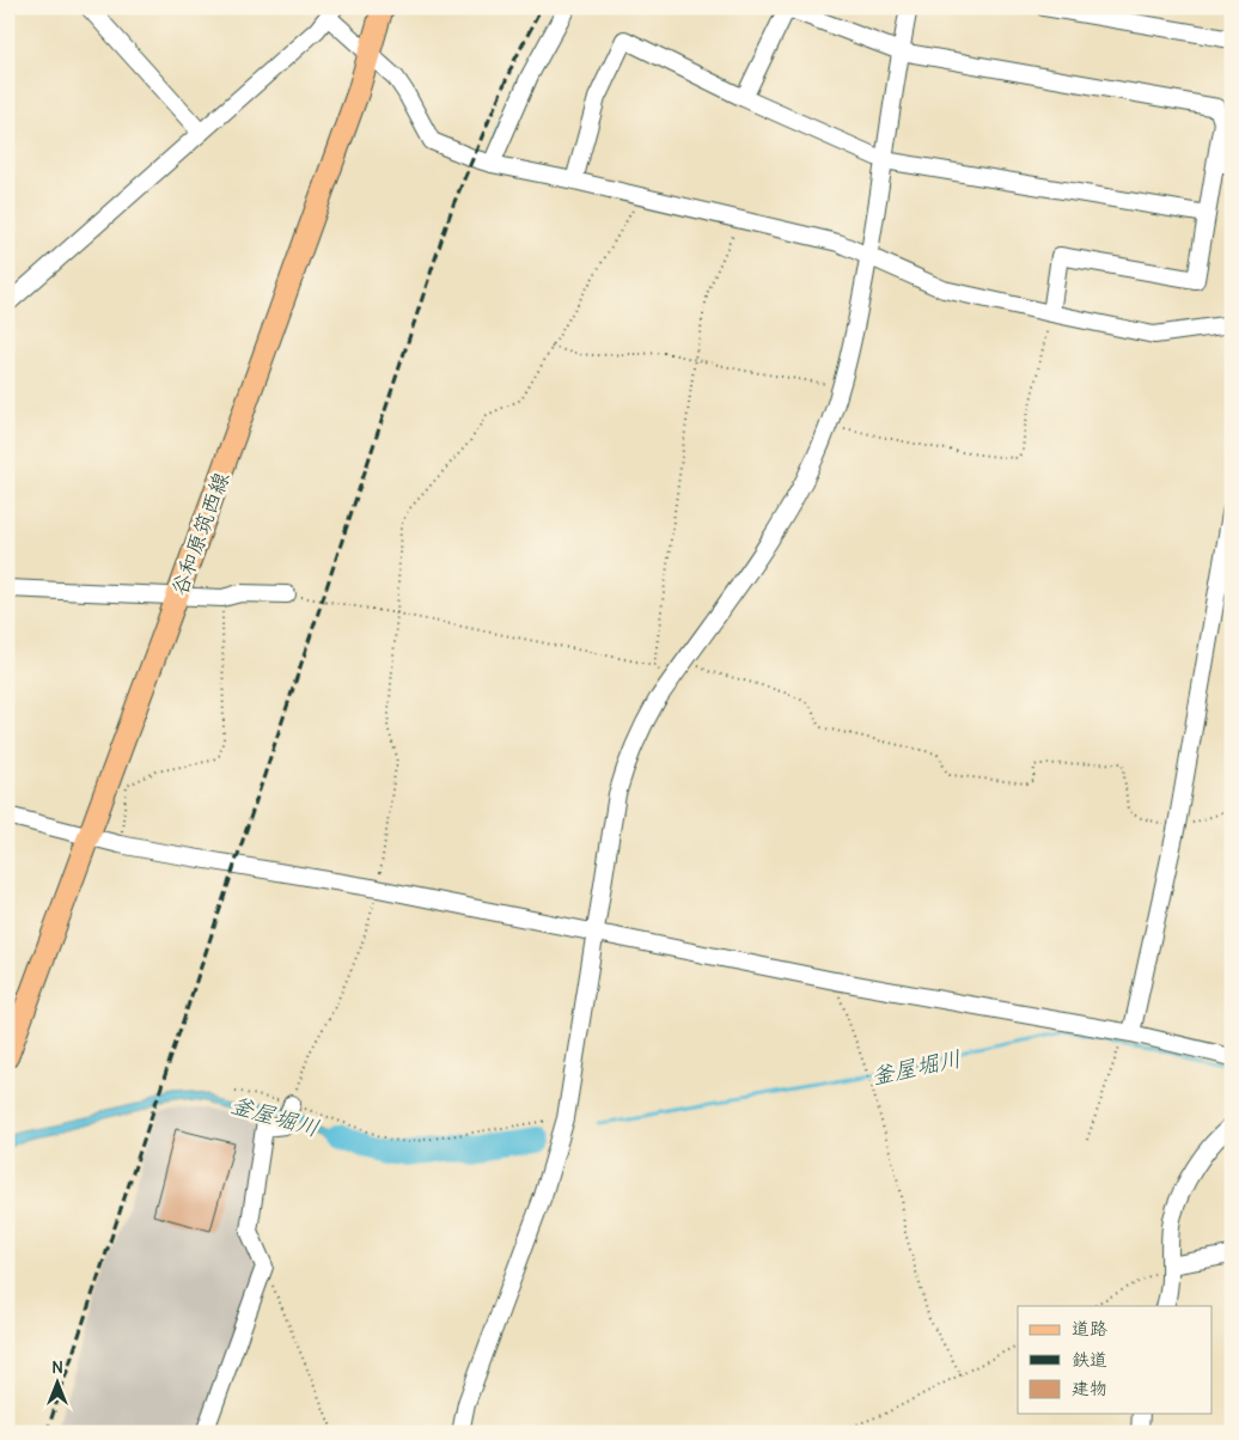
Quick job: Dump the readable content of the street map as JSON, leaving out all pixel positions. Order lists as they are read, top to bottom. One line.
{"streets":{"main road":["谷和原筑西線"]},"water":["釜屋堀川"],"legend":["道路","鉄道","建物"],"north":"top"}
